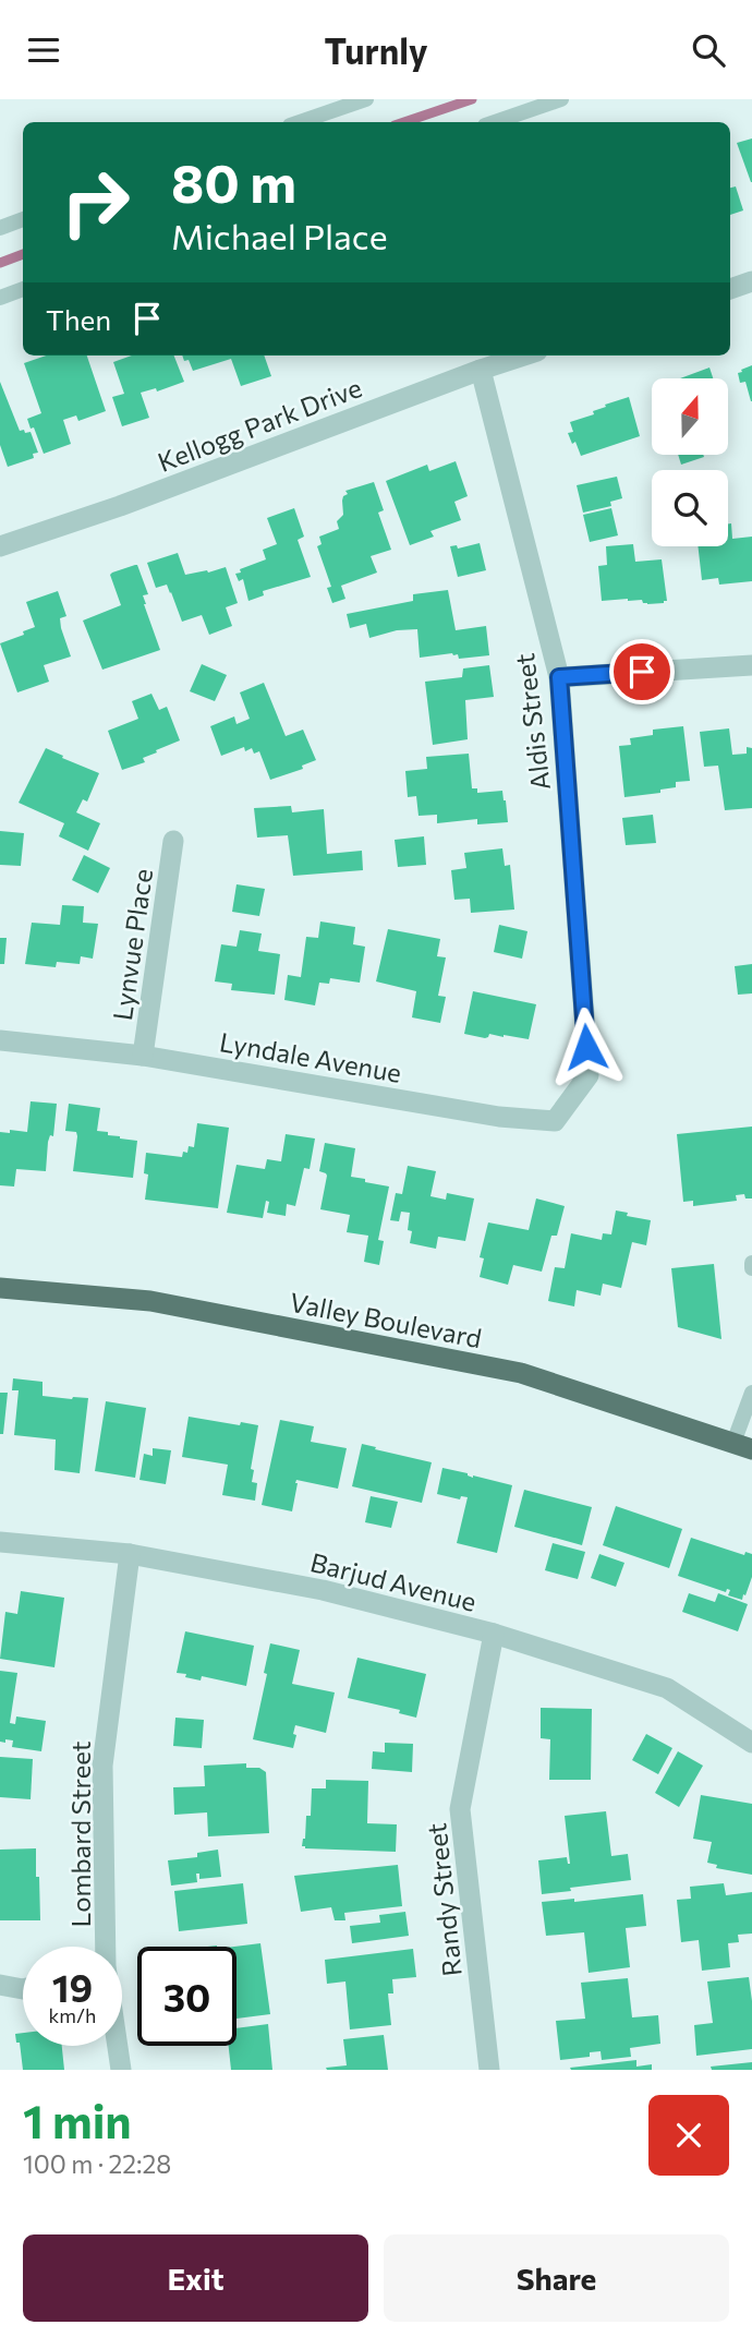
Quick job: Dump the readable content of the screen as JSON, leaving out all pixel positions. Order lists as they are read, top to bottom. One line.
{"streets":{"main road":["Valley Boulevard"],"street":["Kellogg Park Drive","Aldis Street","Lynvue Place","Lyndale Avenue","Barjud Avenue","Lombard Street","Randy Street"]},"crossings":[["Kellogg Park Drive","Aldis Street"],["Aldis Street","Lyndale Avenue"],["Lynvue Place","Lyndale Avenue"],["Barjud Avenue","Lombard Street"],["Barjud Avenue","Randy Street"]],"north":"top","page":{"header":"Turnly","turn":["80 m","Michael Place"],"then":"Then","speed":"19 km/h","limit":"30","heading":["1 min","100 m · 22:28"],"buttons":["Exit","Share"]}}
